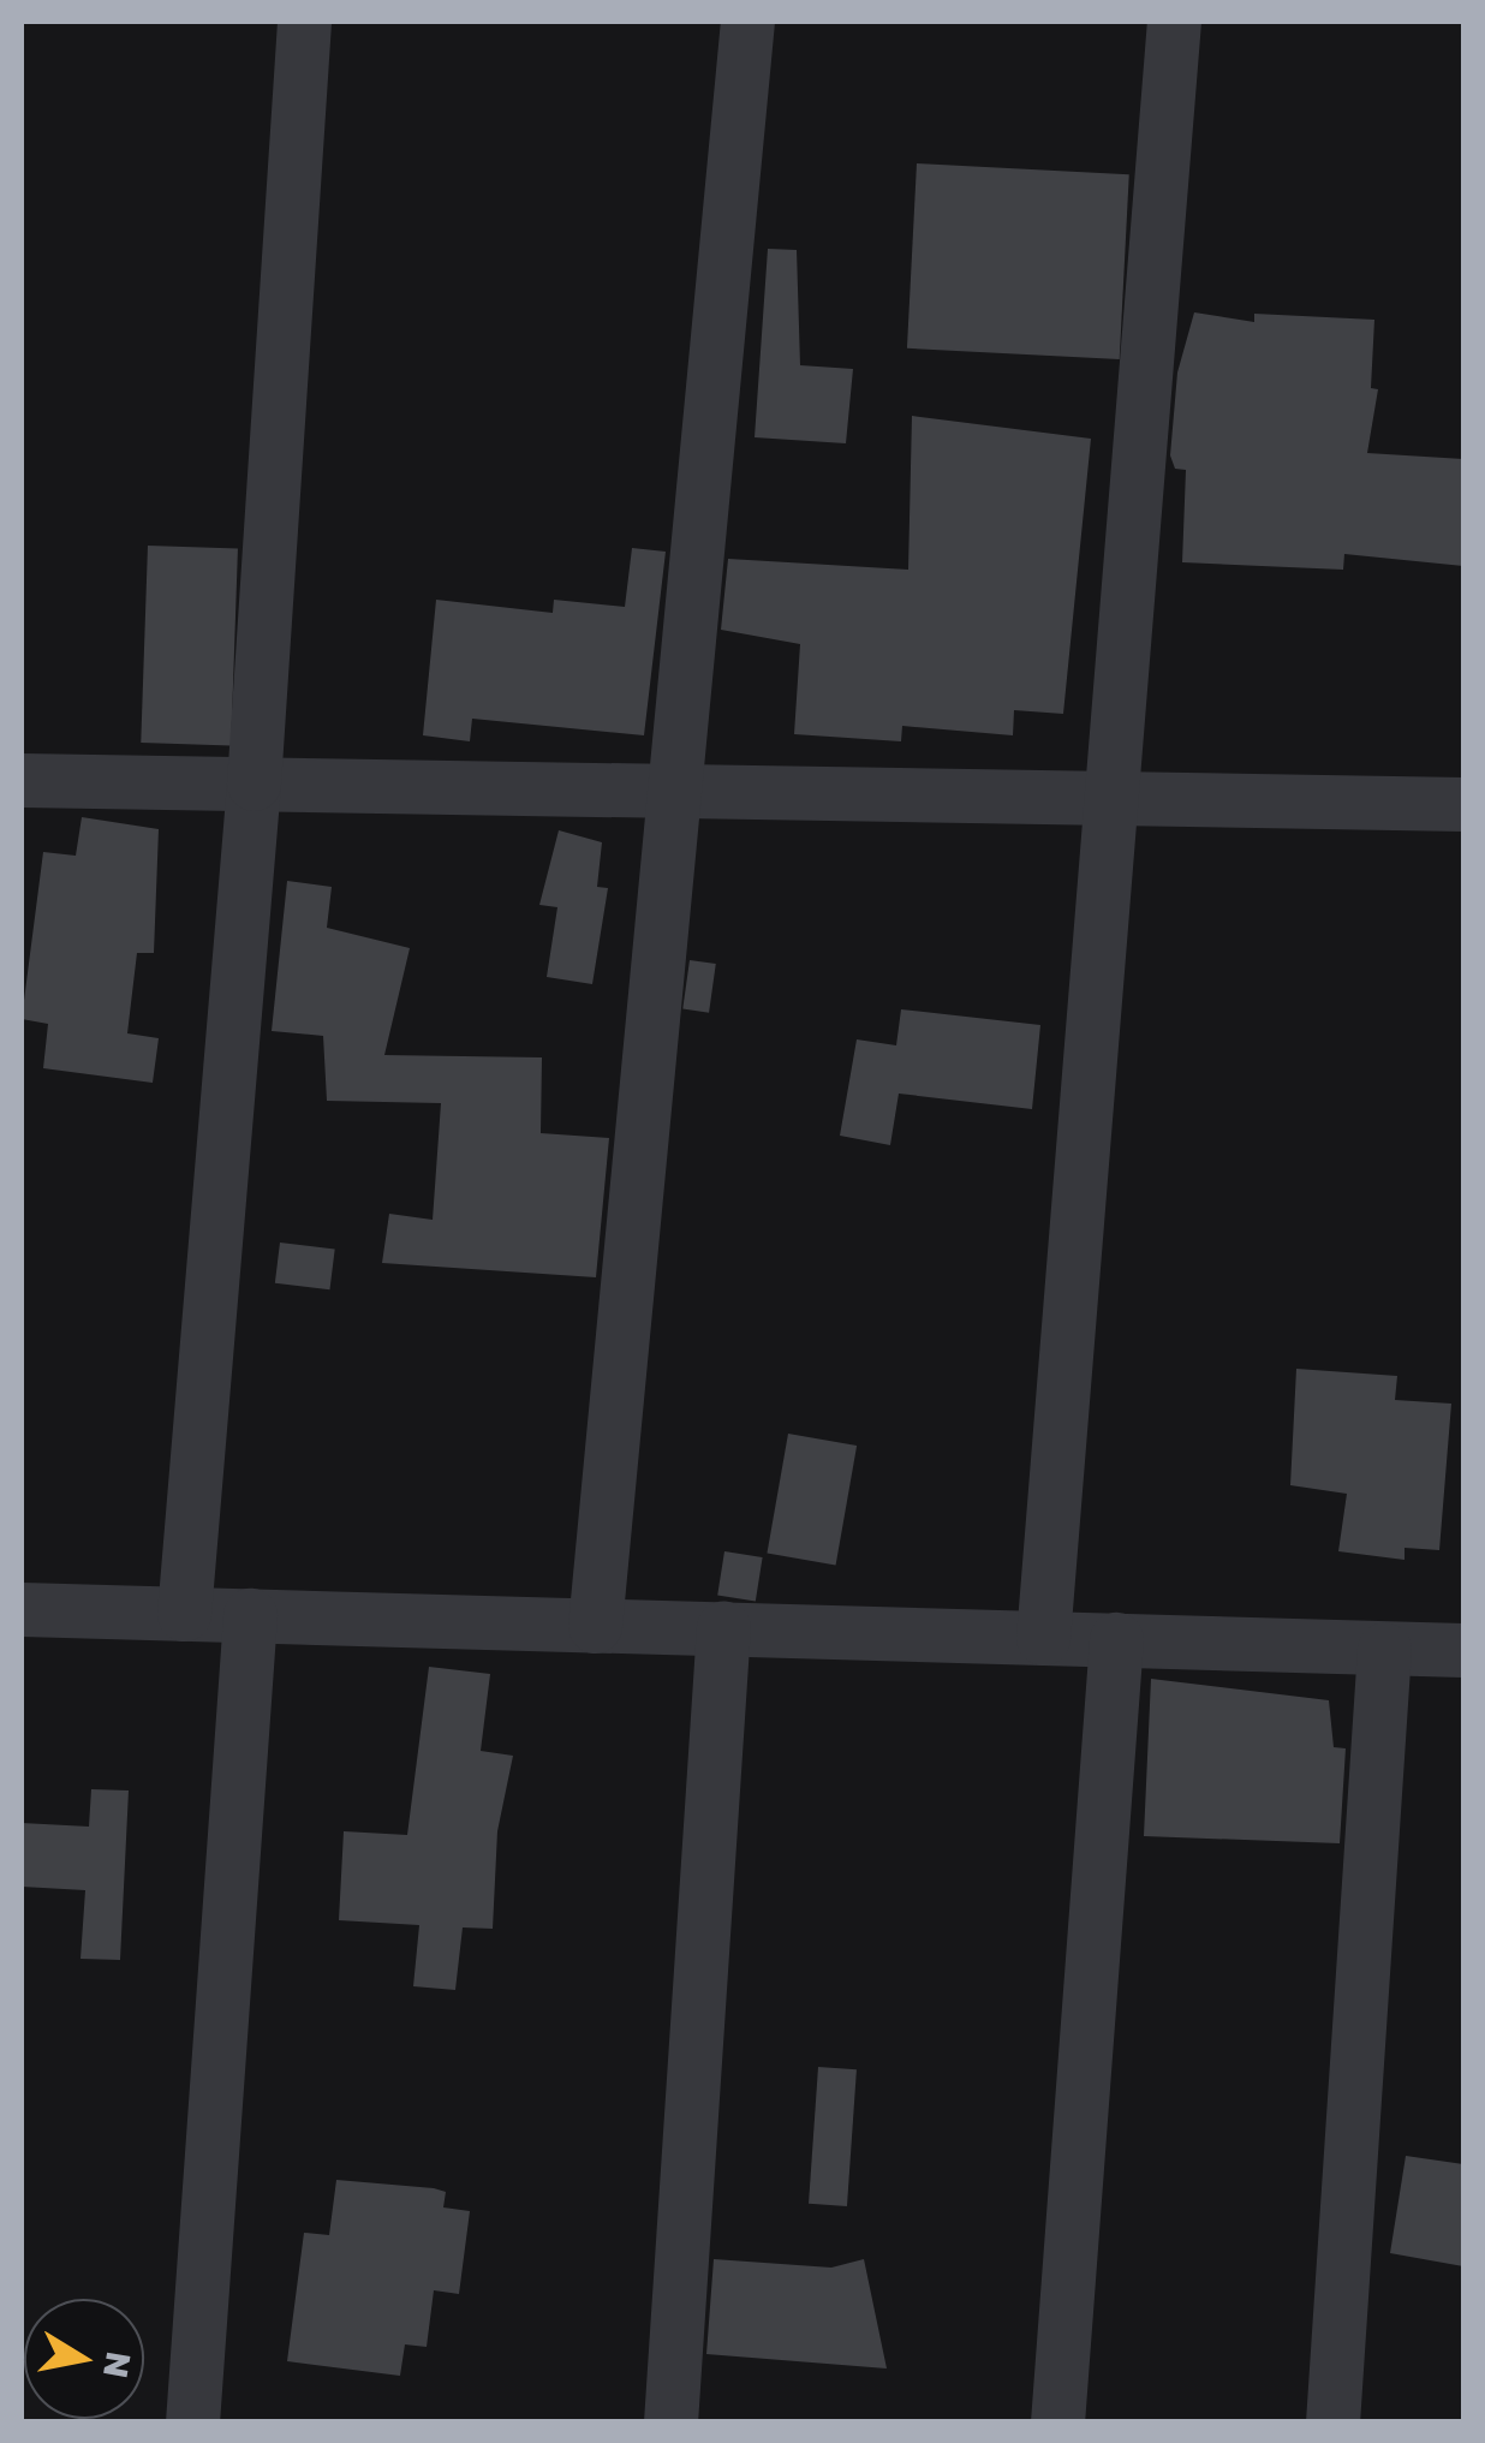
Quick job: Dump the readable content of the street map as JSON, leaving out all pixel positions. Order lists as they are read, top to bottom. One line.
{"north":"right"}
